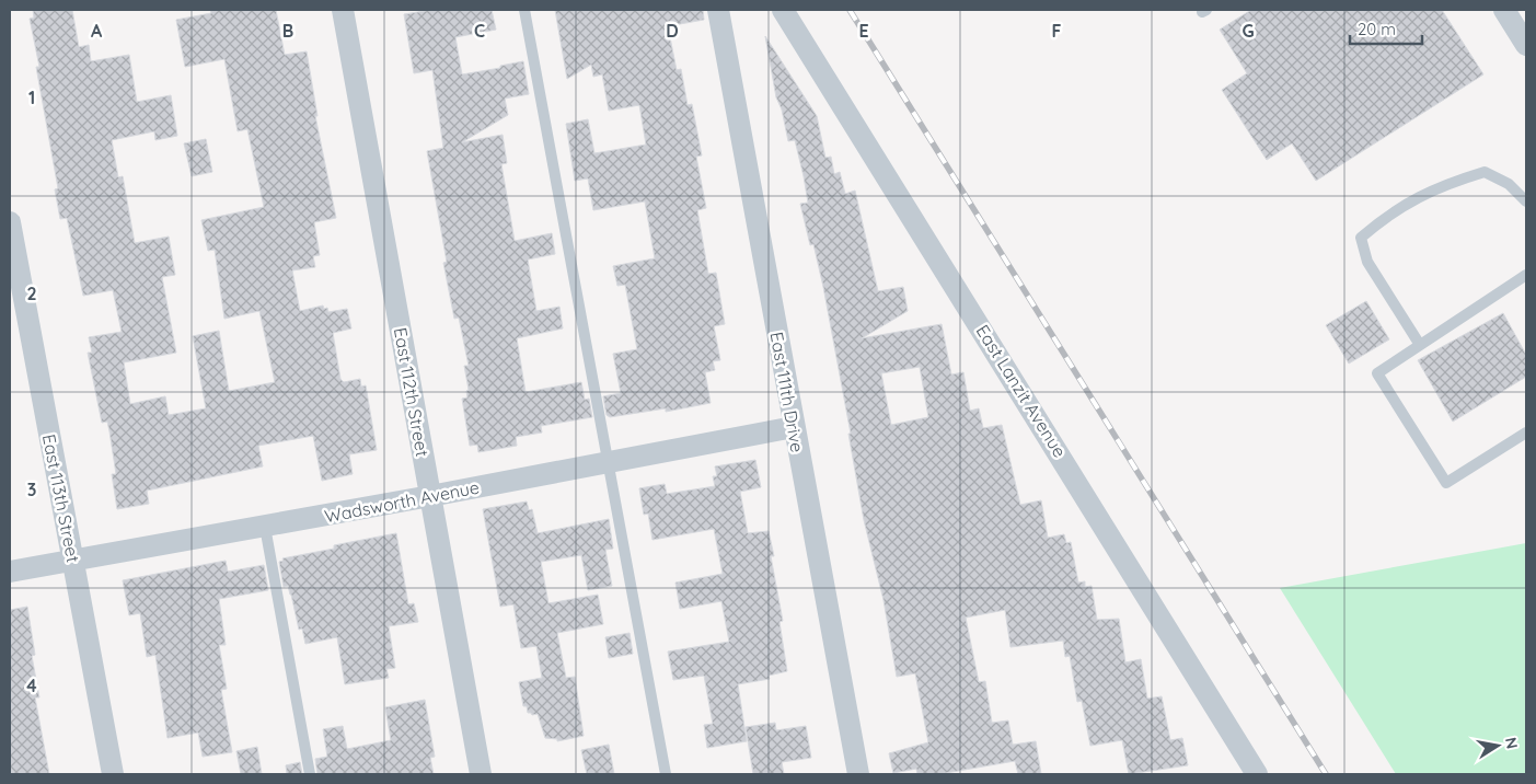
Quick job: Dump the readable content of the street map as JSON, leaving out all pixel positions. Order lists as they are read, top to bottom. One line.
{"streets":{"street":["East Lanzit Avenue","East 112th Street","East 111th Drive","East 113th Street","Wadsworth Avenue"]},"crossings":[["East 112th Street","Wadsworth Avenue"],["East 111th Drive","Wadsworth Avenue"],["East 113th Street","Wadsworth Avenue"]],"scale_bar":"20 m","north":"right","grid":{"columns":["A","B","C","D","E","F","G"],"rows":["1","2","3","4"]}}
